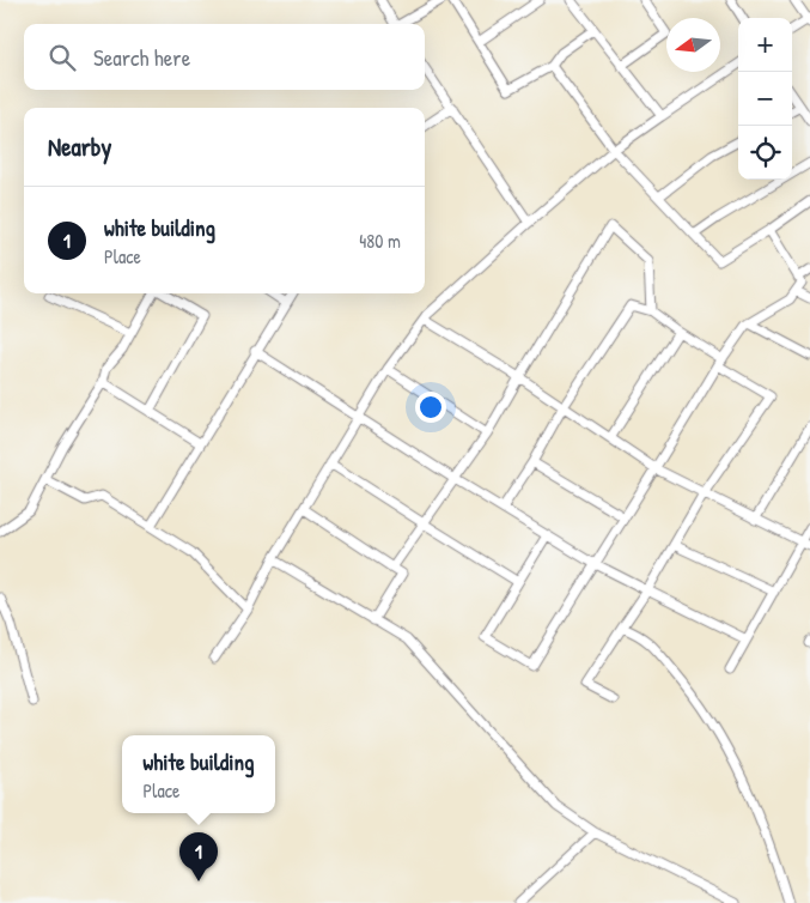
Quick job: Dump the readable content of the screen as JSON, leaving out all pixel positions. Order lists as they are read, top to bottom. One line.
{"north":"left","page":{"map_buttons":["+","−"],"search":"Search here","heading":"Nearby","list":[{"mark":"1","name":"white building","note":"Place","value":"480 m"}],"popup":["white building","Place"],"pins":"1"}}
